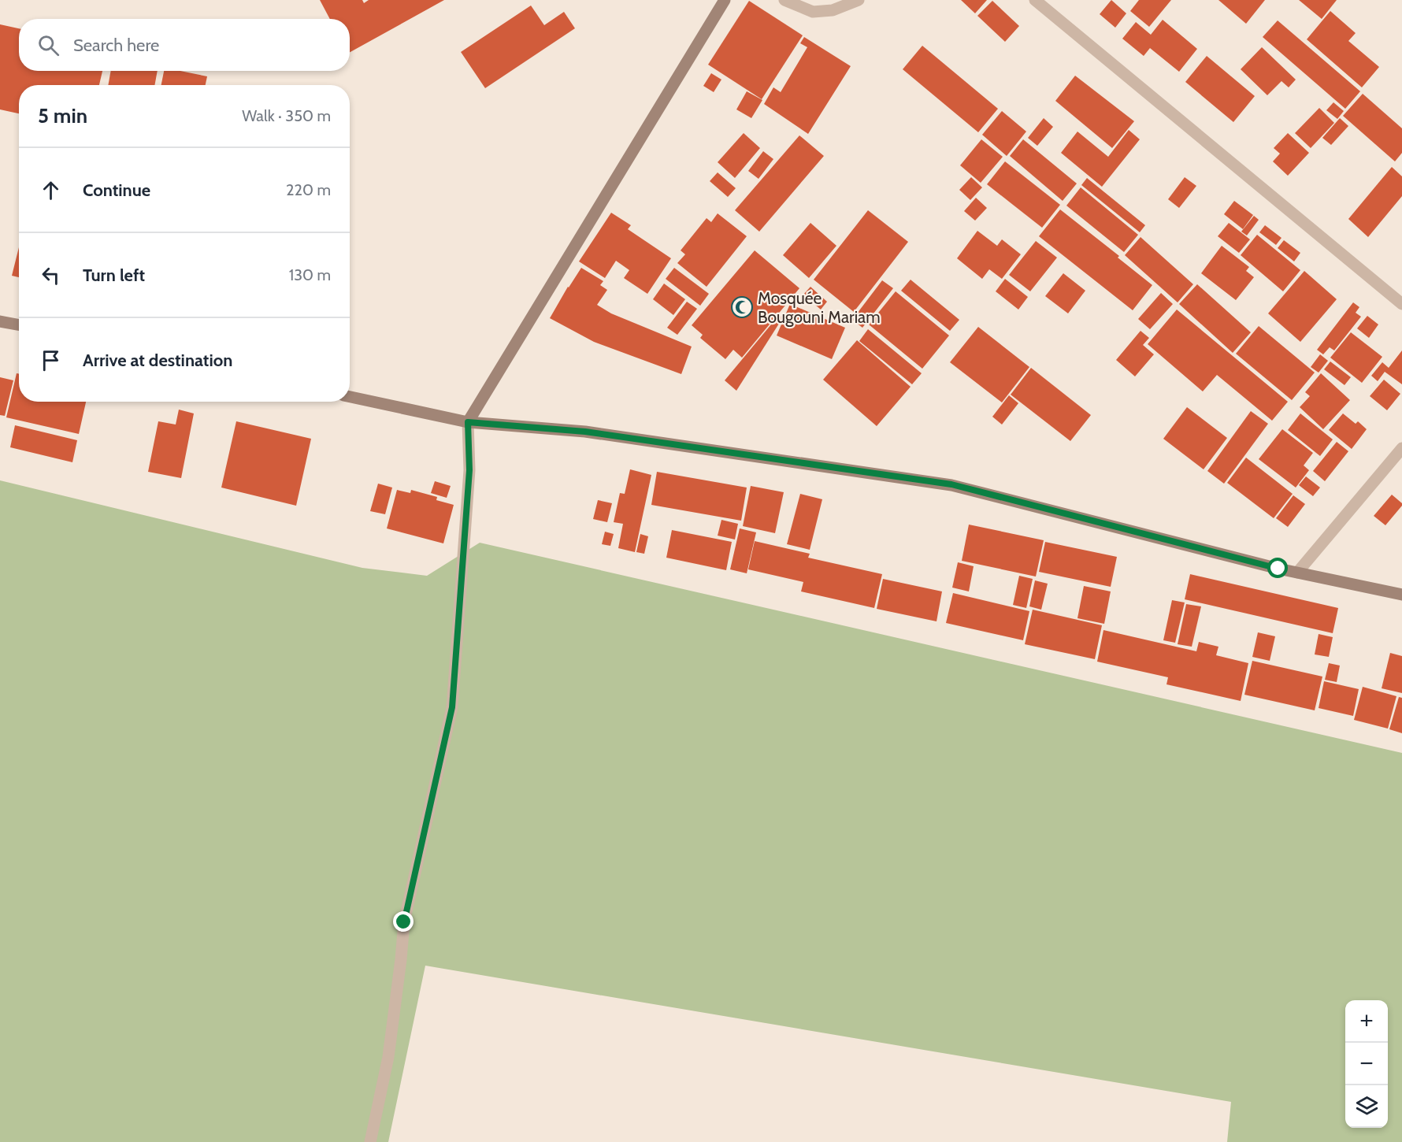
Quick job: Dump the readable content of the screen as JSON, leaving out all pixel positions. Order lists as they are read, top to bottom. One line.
{"places":{"mosque":["Mosquée Bougouni Mariam"]},"page":{"search":"Search here","heading":["5 min","Walk · 350 m"],"list":[["Continue","220 m"],["Turn left","130 m"],"Arrive at destination"],"map_buttons":["+","−"]}}
